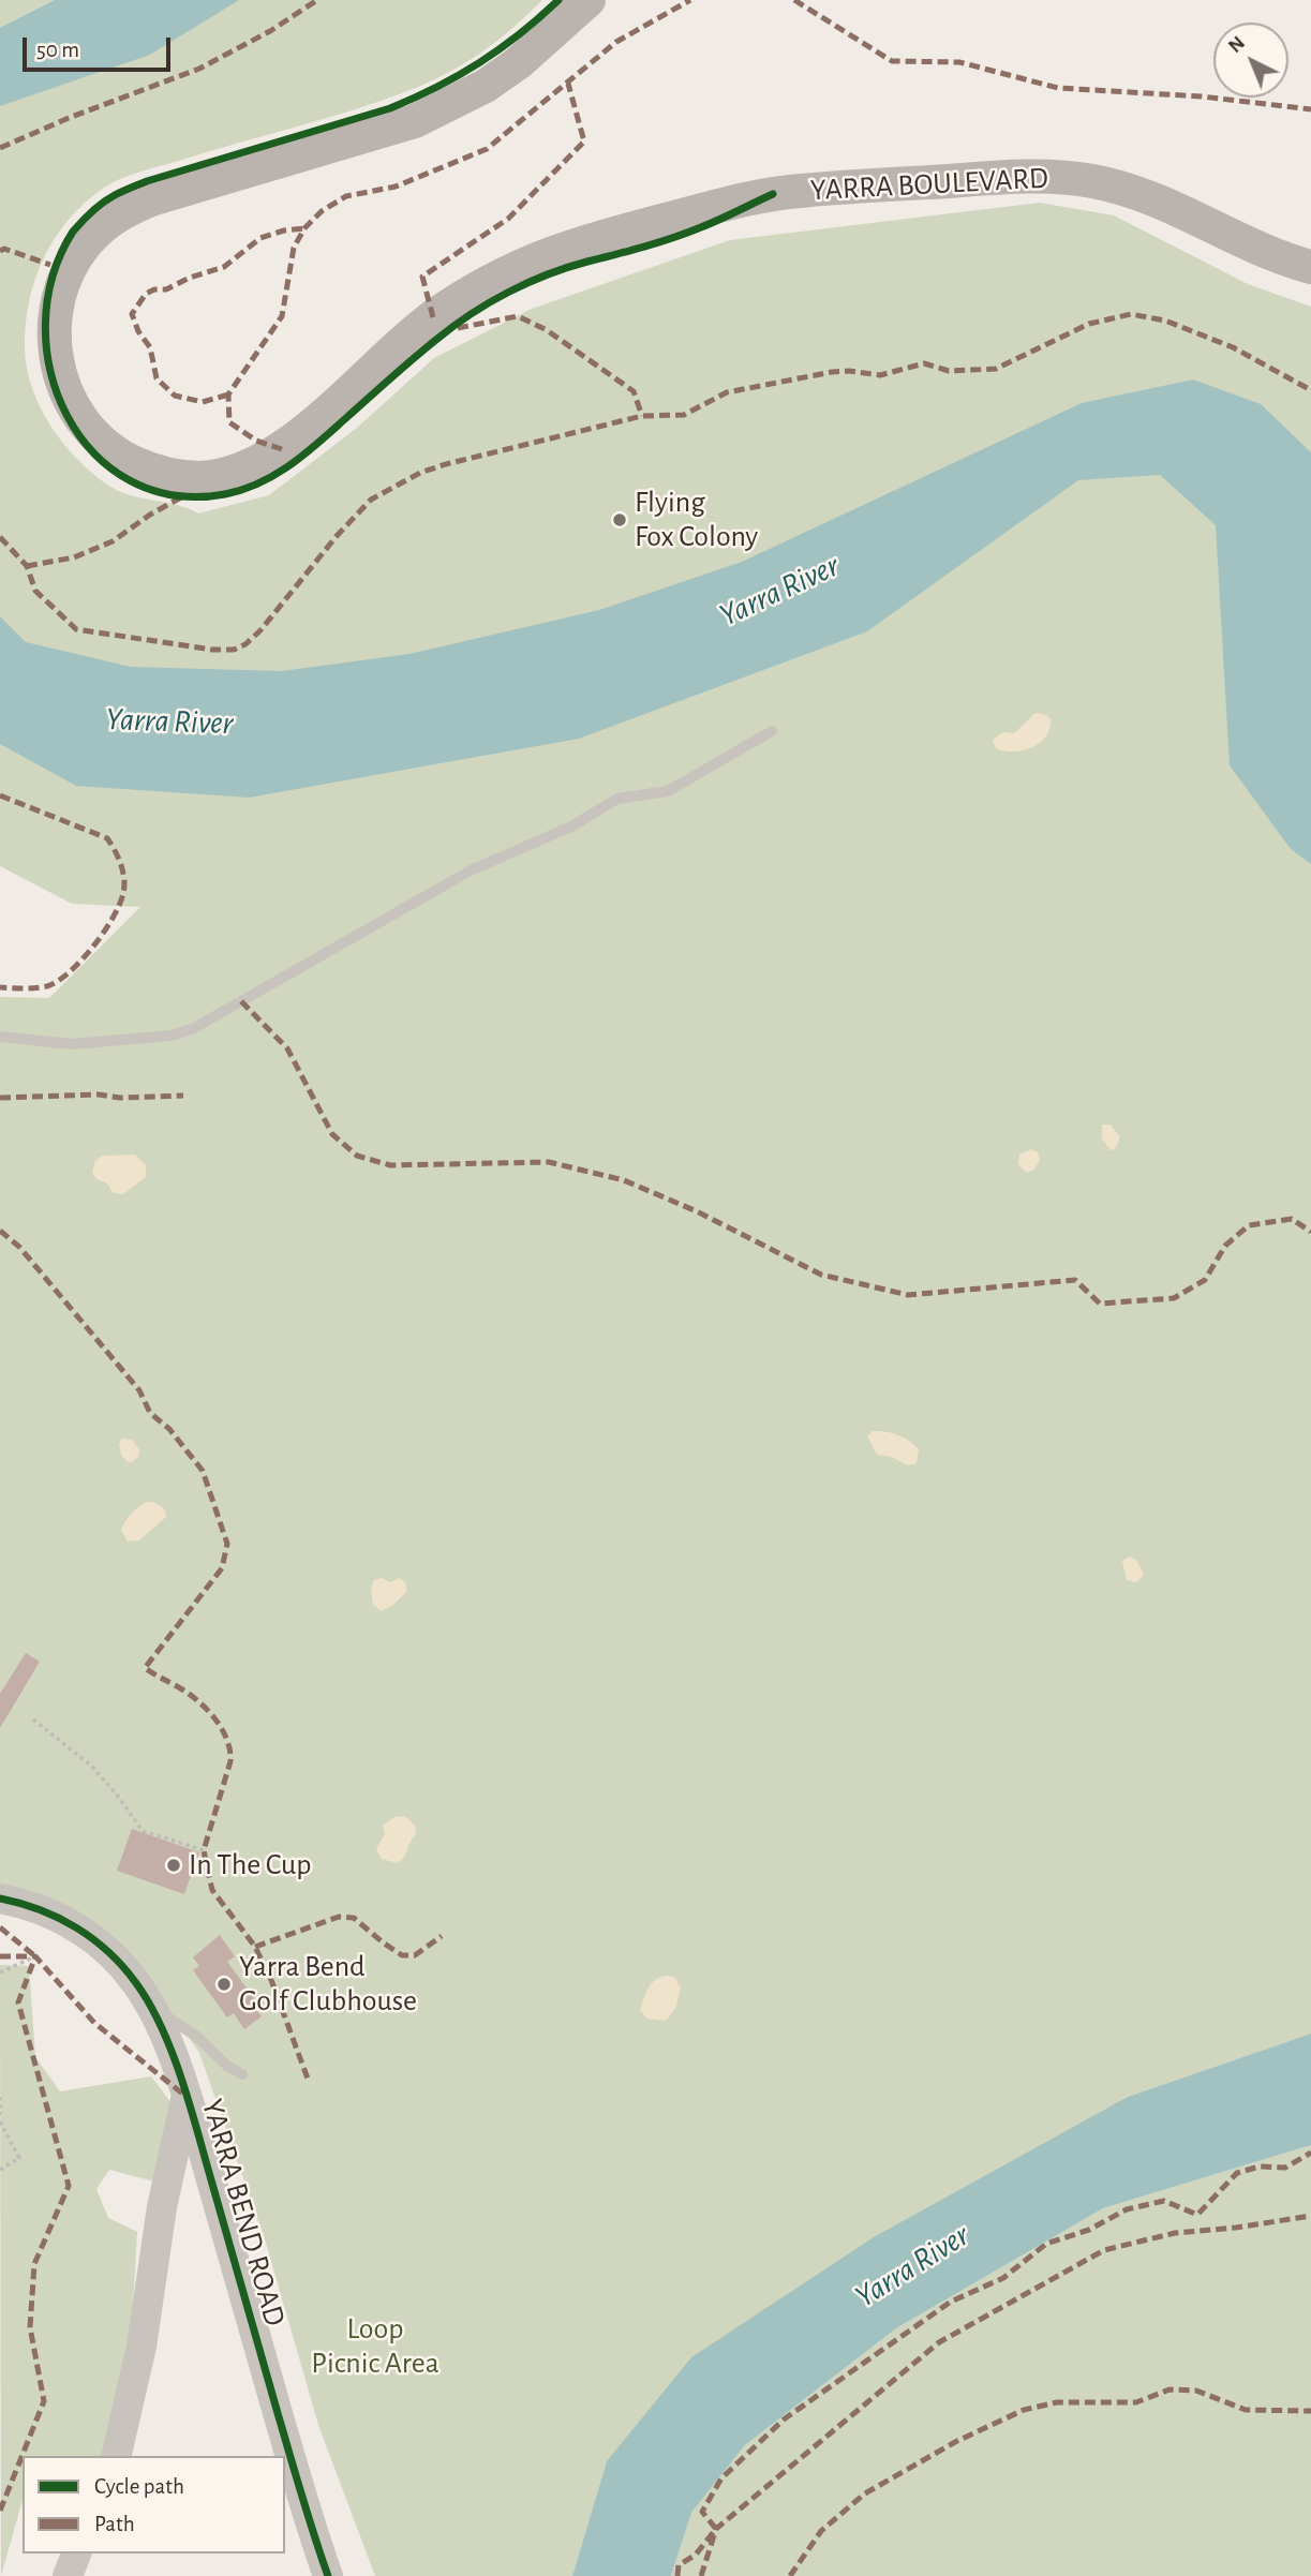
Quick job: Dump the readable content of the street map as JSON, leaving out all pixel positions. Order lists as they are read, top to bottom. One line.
{"streets":{"main road":["YARRA BOULEVARD"],"street":["YARRA BEND ROAD"]},"water":["Yarra River"],"parks":["Loop Picnic Area"],"places":["Flying Fox Colony","In The Cup","Yarra Bend Golf Clubhouse"],"legend":["Cycle path","Path"],"scale_bar":"50 m","north":"top left"}
